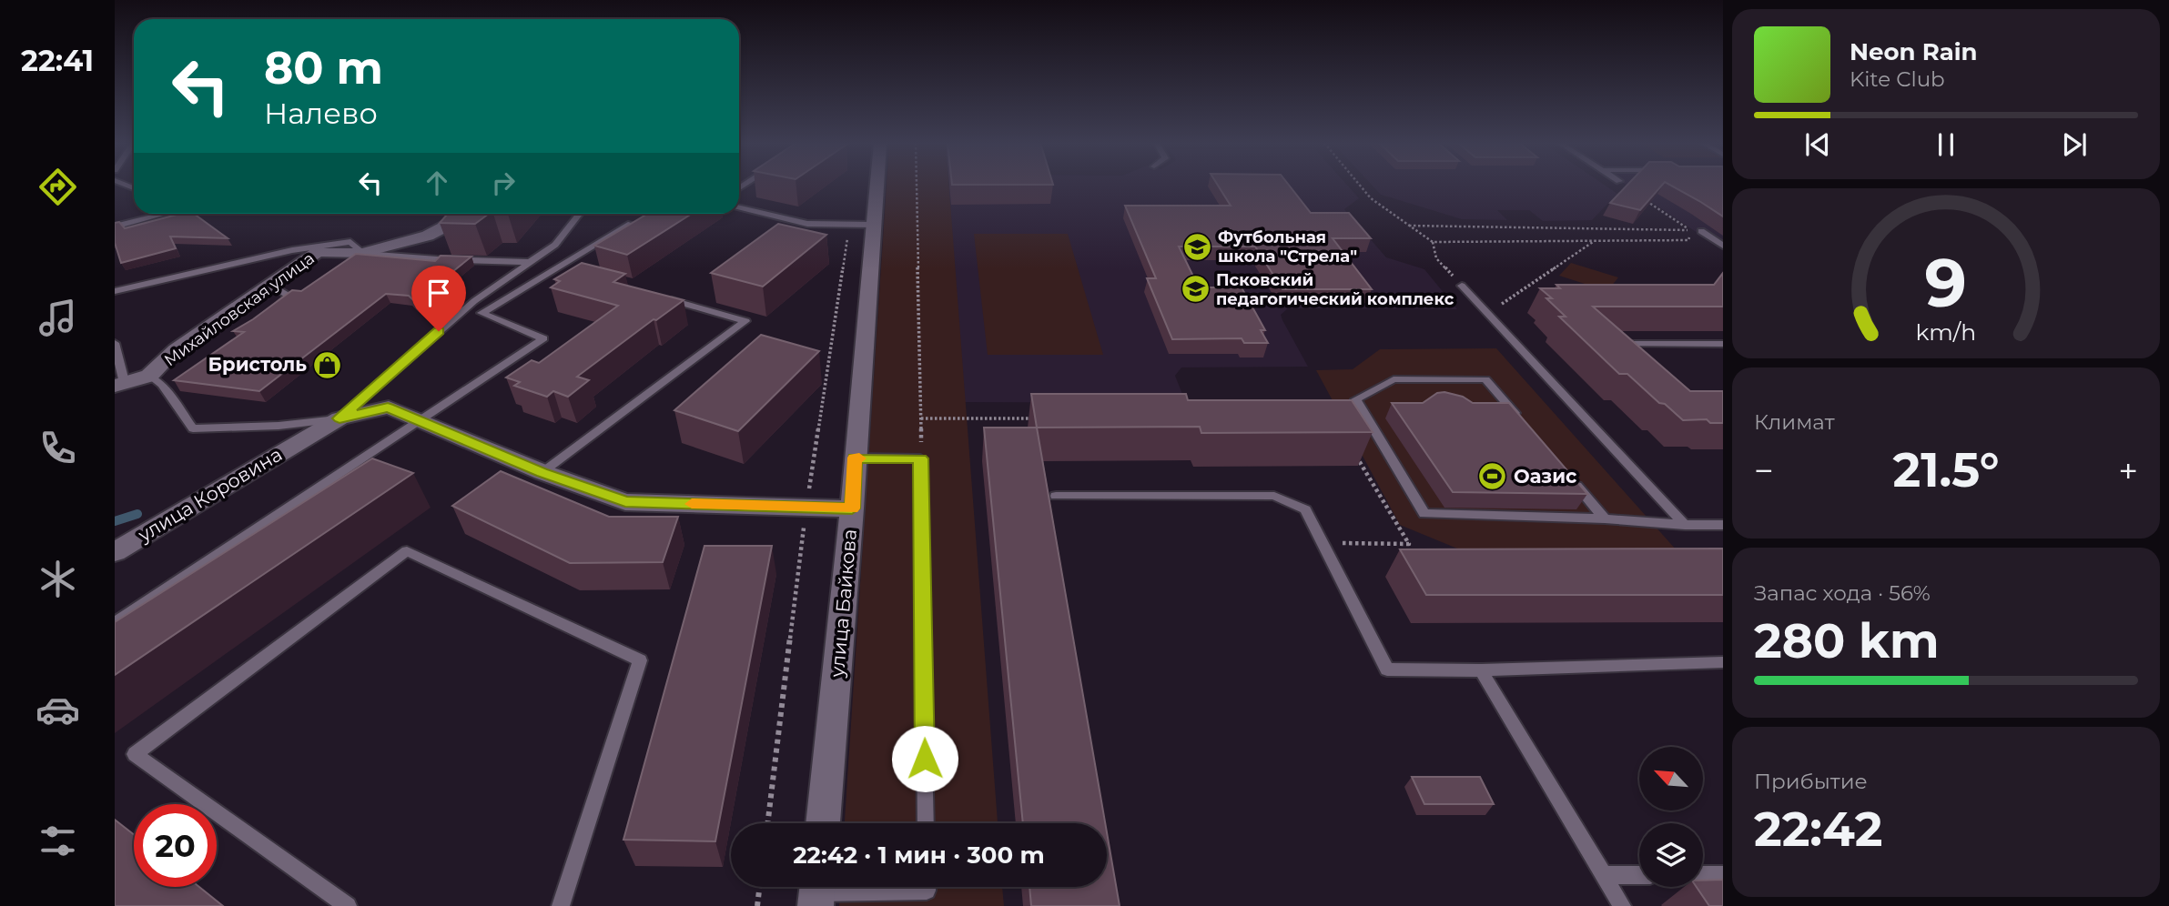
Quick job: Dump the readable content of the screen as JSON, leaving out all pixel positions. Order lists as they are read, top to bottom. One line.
{"streets":{"street":["Михайловская улица","улица Коровина","улица Байкова"]},"crossings":[["улица Коровина","улица Байкова"]],"places":{"school or university":["Футбольная школа \"Стрела\"","Псковский педагогический комплекс"],"shop":["Бристоль"],"sports":["Оазис"]},"north":"top left","page":{"tabs":"22:41","turn":["80 m","Налево"],"song":["Neon Rain","Kite Club"],"tile":["Климат",["Запас хода · 56%","280 km"],["Прибытие","22:42"]],"heat":["−","21.5°","+"],"limit":"20","trip":"22:42 · 1 мин · 300 m","gauge":["9","km/h"]}}
